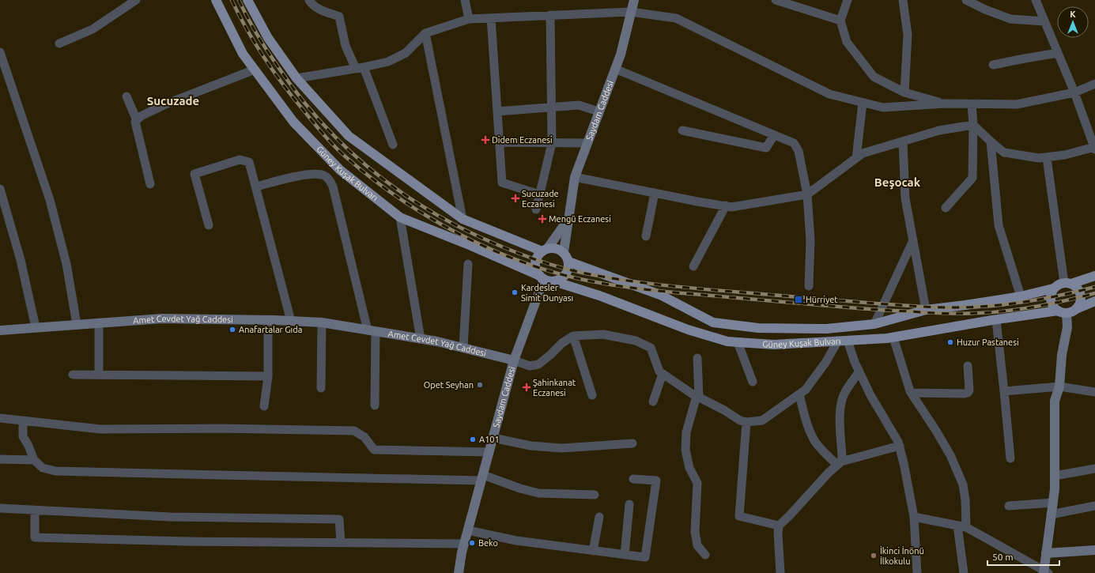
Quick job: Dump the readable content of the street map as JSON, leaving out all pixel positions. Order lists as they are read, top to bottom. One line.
{"streets":{"main road":["Saydam Caddesi","Güney Kuşak Bulvarı","Amet Cevdet Yağ Caddesi"]},"crossings":[["Saydam Caddesi","Güney Kuşak Bulvarı"],["Saydam Caddesi","Amet Cevdet Yağ Caddesi"]],"districts":["Sucuzade","Beşocak"],"places":{"health":["Didem Eczanesi","Sucuzade Eczanesi","Mengü Eczanesi","Şahinkanat Eczanesi"],"other":["Kardesler Simit Dunyası","Anafartalar Gıda","Huzur Pastanesi","Opet Seyhan","A101","Beko","İkinci İnönü İlkokulu"],"transit":["Hürriyet"]},"scale_bar":"50 m","north":"top"}
